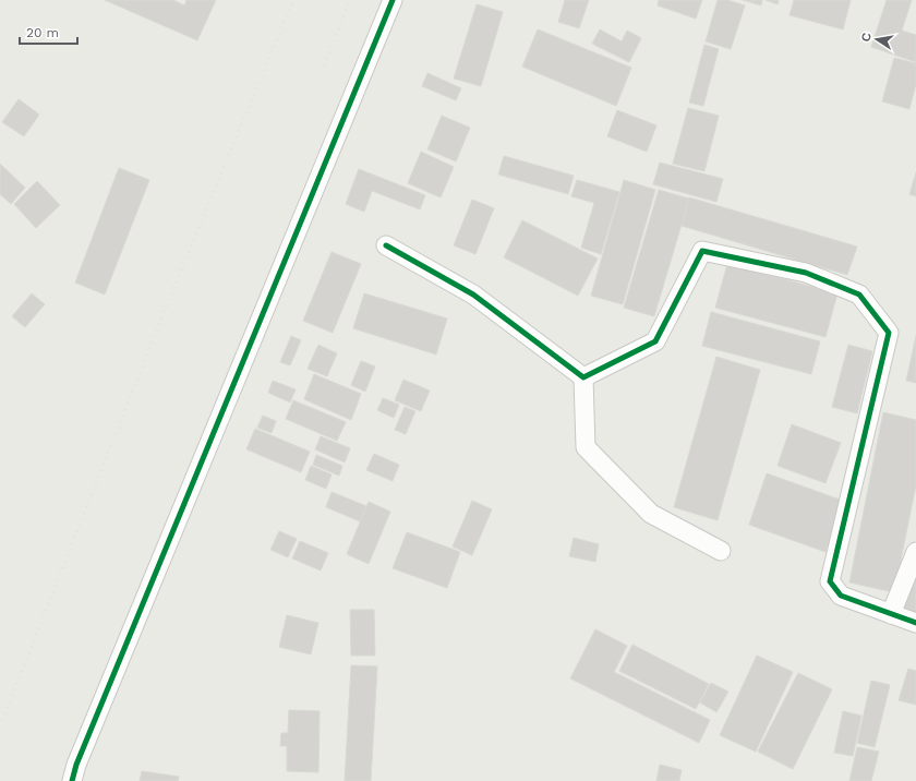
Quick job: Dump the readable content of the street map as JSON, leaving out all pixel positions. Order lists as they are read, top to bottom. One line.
{"scale_bar":"20 m","north":"left"}
